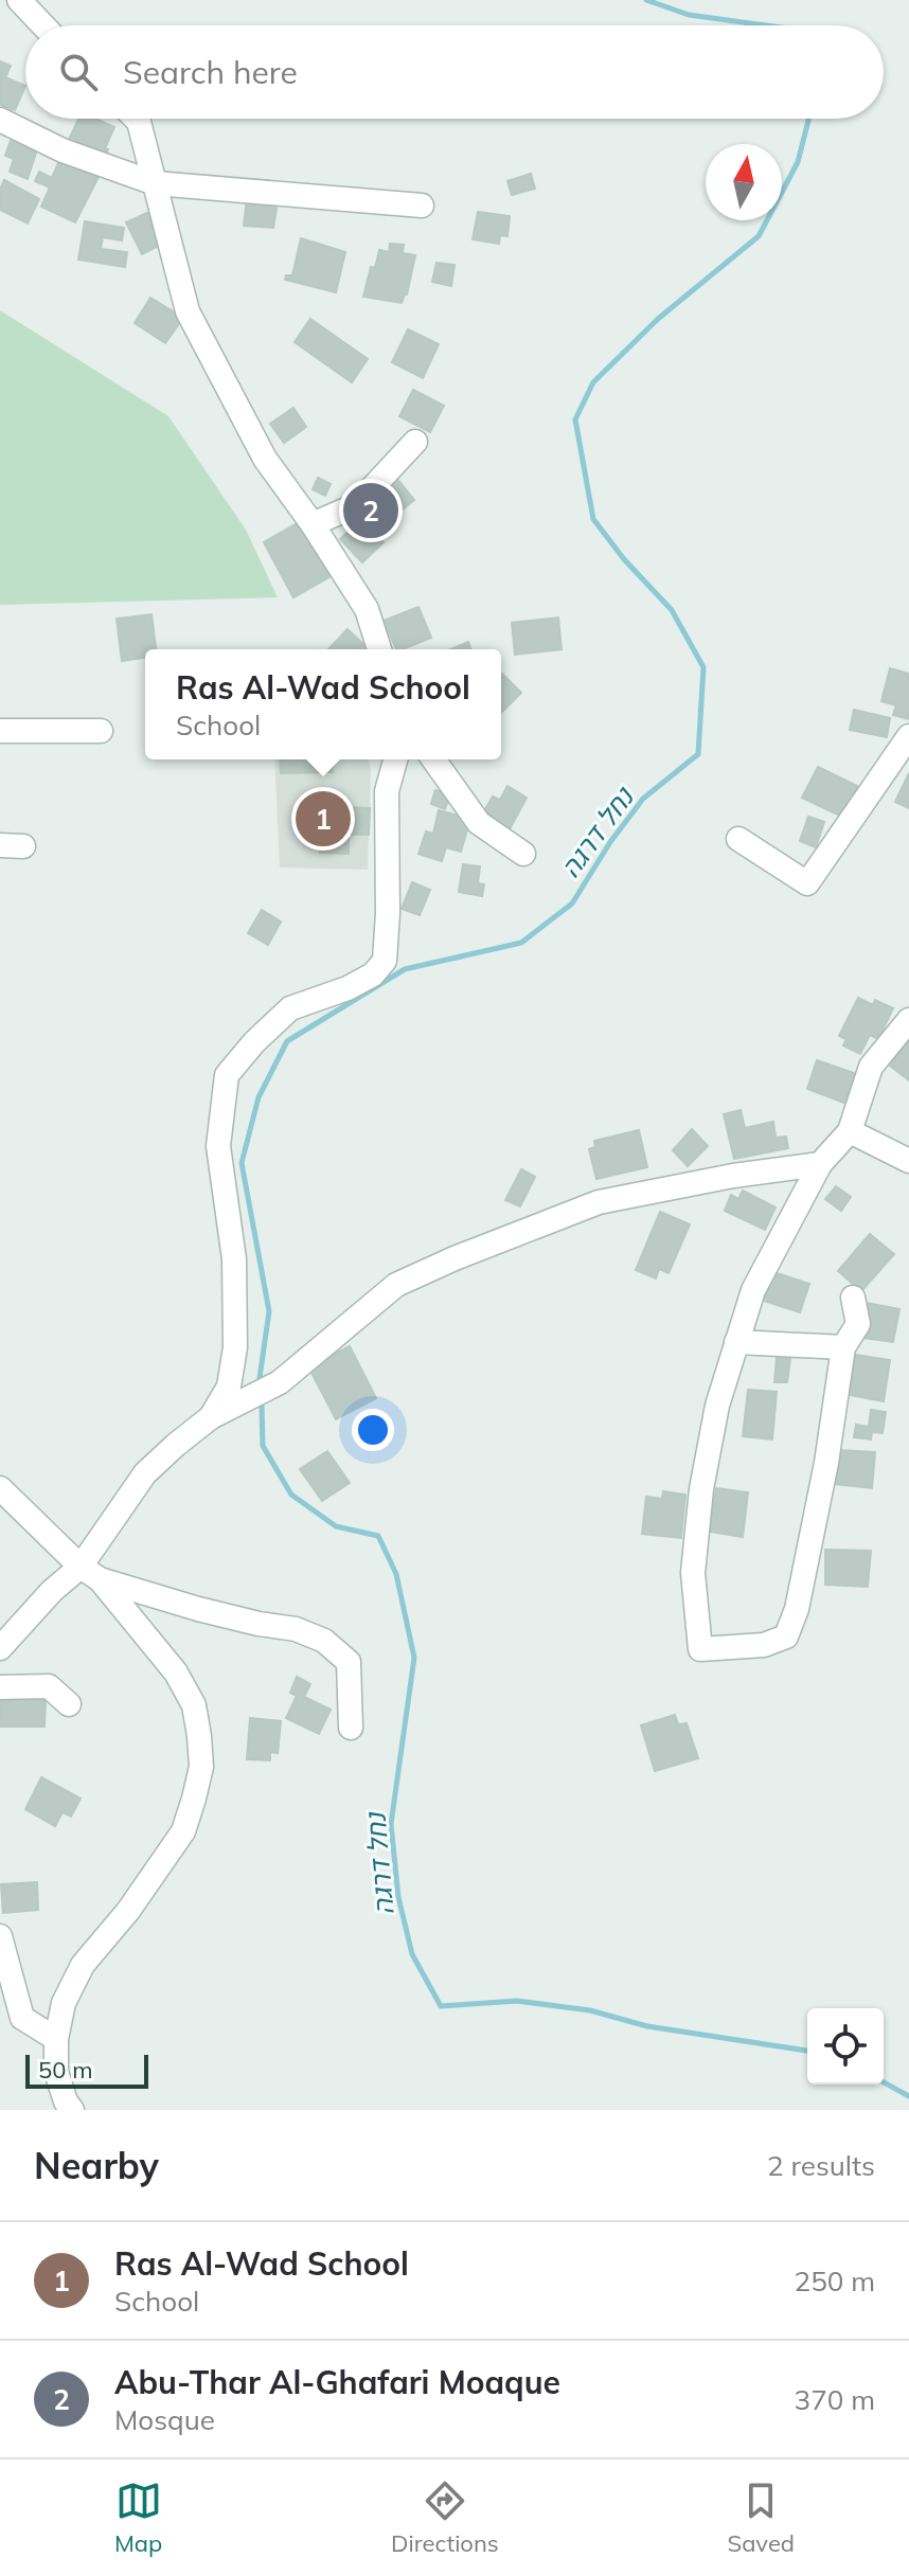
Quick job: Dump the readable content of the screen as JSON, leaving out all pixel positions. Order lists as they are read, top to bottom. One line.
{"water":["נחל דרגה"],"scale_bar":"50 m","north":"top","page":{"search":"Search here","pins":["2","1"],"popup":["Ras Al-Wad School","School"],"scale":"50 m","heading":["Nearby","2 results"],"list":[{"mark":"1","name":"Ras Al-Wad School","note":"School","value":"250 m"},{"mark":"2","name":"Abu-Thar Al-Ghafari Moaque","note":"Mosque","value":"370 m"}],"nav":["Map","Directions","Saved"]}}
